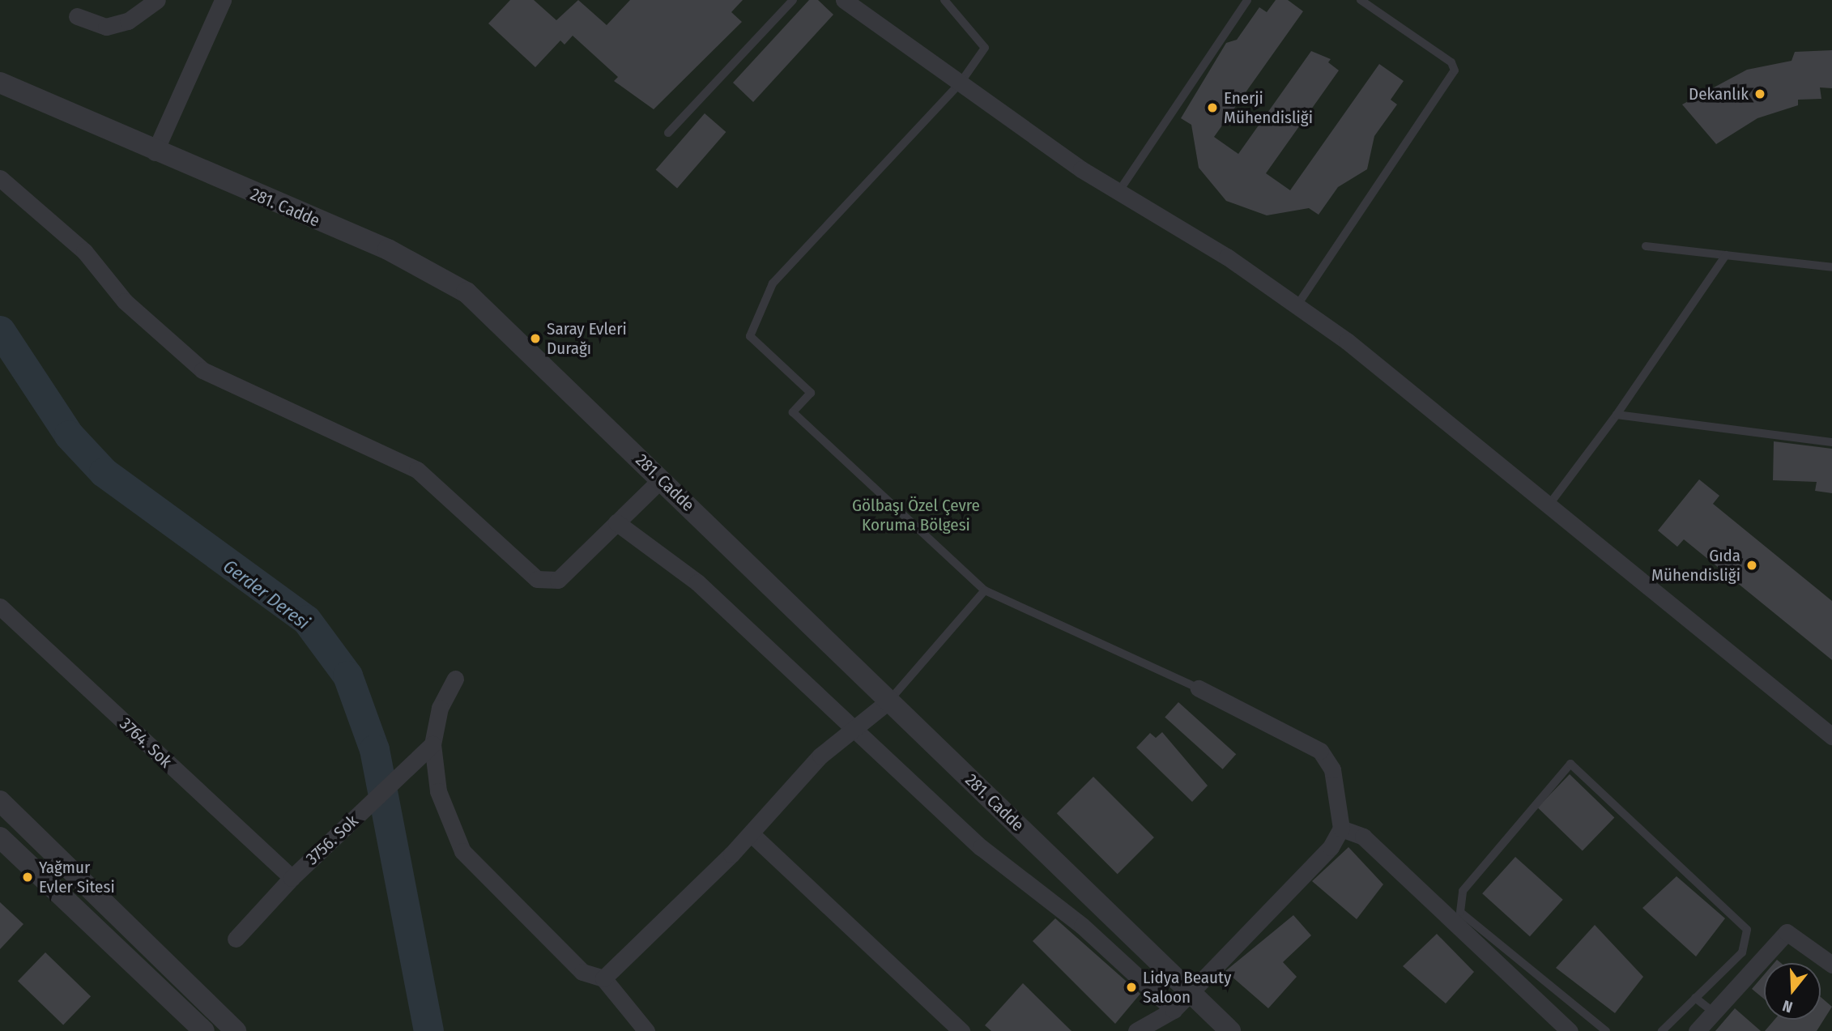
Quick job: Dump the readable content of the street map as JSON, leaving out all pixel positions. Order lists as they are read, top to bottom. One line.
{"streets":{"street":["281. Cadde","3764. Sok","3756. Sok"]},"crossings":[["3764. Sok","3756. Sok"]],"water":["Gerder Deresi"],"parks":["Gölbaşı Özel Çevre Koruma Bölgesi"],"places":["Dekanlık","Enerji Mühendisliği","Saray Evleri Durağı","Gıda Mühendisliği","Yağmur Evler Sitesi","Lidya Beauty Saloon"],"north":"bottom"}
